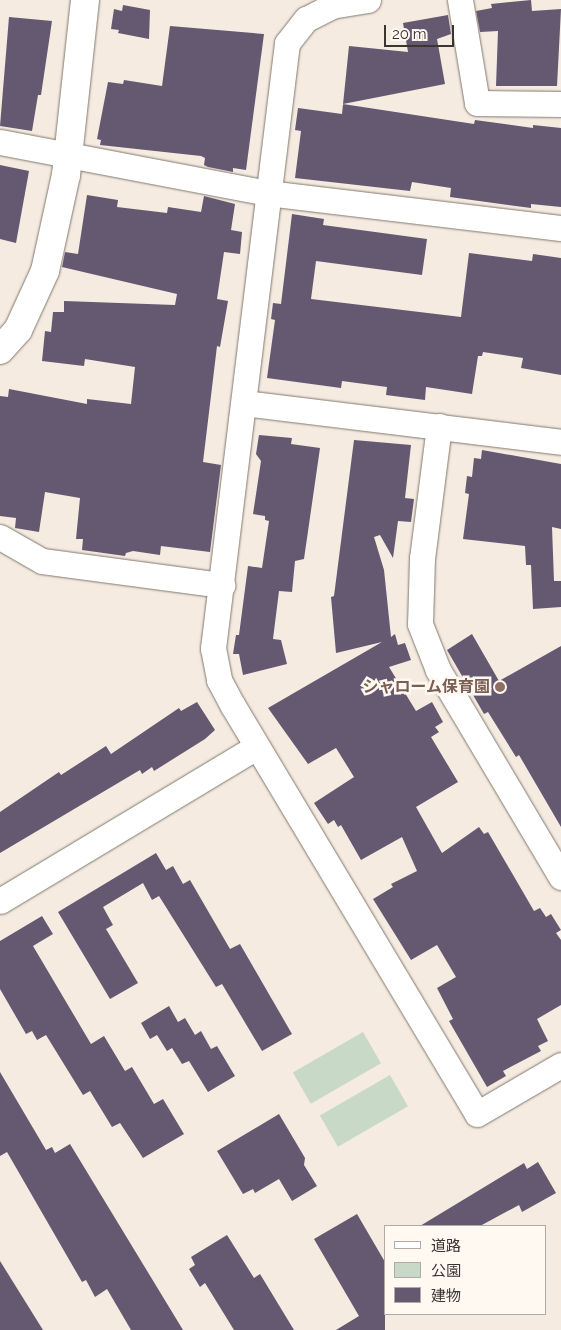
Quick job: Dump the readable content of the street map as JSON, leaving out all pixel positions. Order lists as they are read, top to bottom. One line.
{"places":["シャローム保育園"],"legend":["道路","公園","建物"],"scale_bar":"20 m"}
